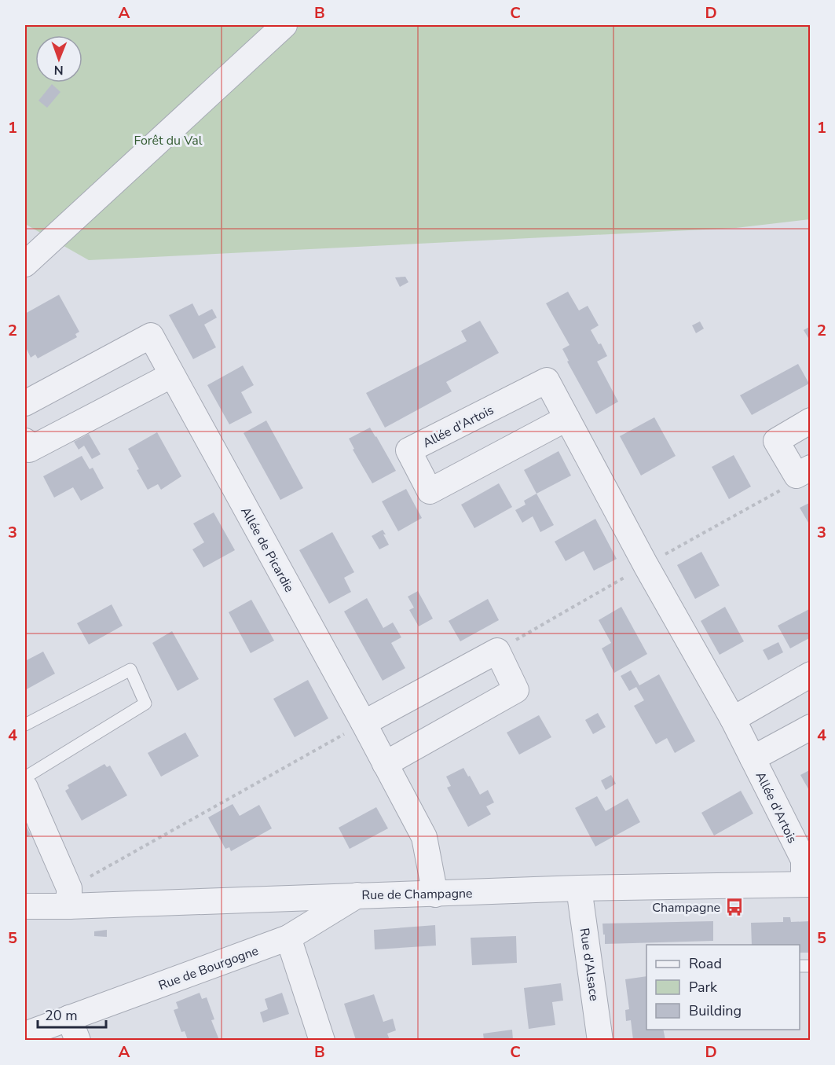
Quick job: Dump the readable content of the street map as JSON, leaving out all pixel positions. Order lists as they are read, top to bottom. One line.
{"streets":{"street":["Allée d'Artois","Allée de Picardie","Rue de Champagne","Rue d'Alsace","Rue de Bourgogne"]},"crossings":[["Allée d'Artois","Rue de Champagne"],["Allée de Picardie","Rue de Champagne"],["Rue de Champagne","Rue d'Alsace"],["Rue de Champagne","Rue de Bourgogne"]],"parks":["Forêt du Val"],"places":{"bus stop":["Champagne"]},"legend":["Road","Park","Building"],"scale_bar":"20 m","north":"bottom","grid":{"columns":["A","B","C","D"],"rows":["1","2","3","4","5"]}}
